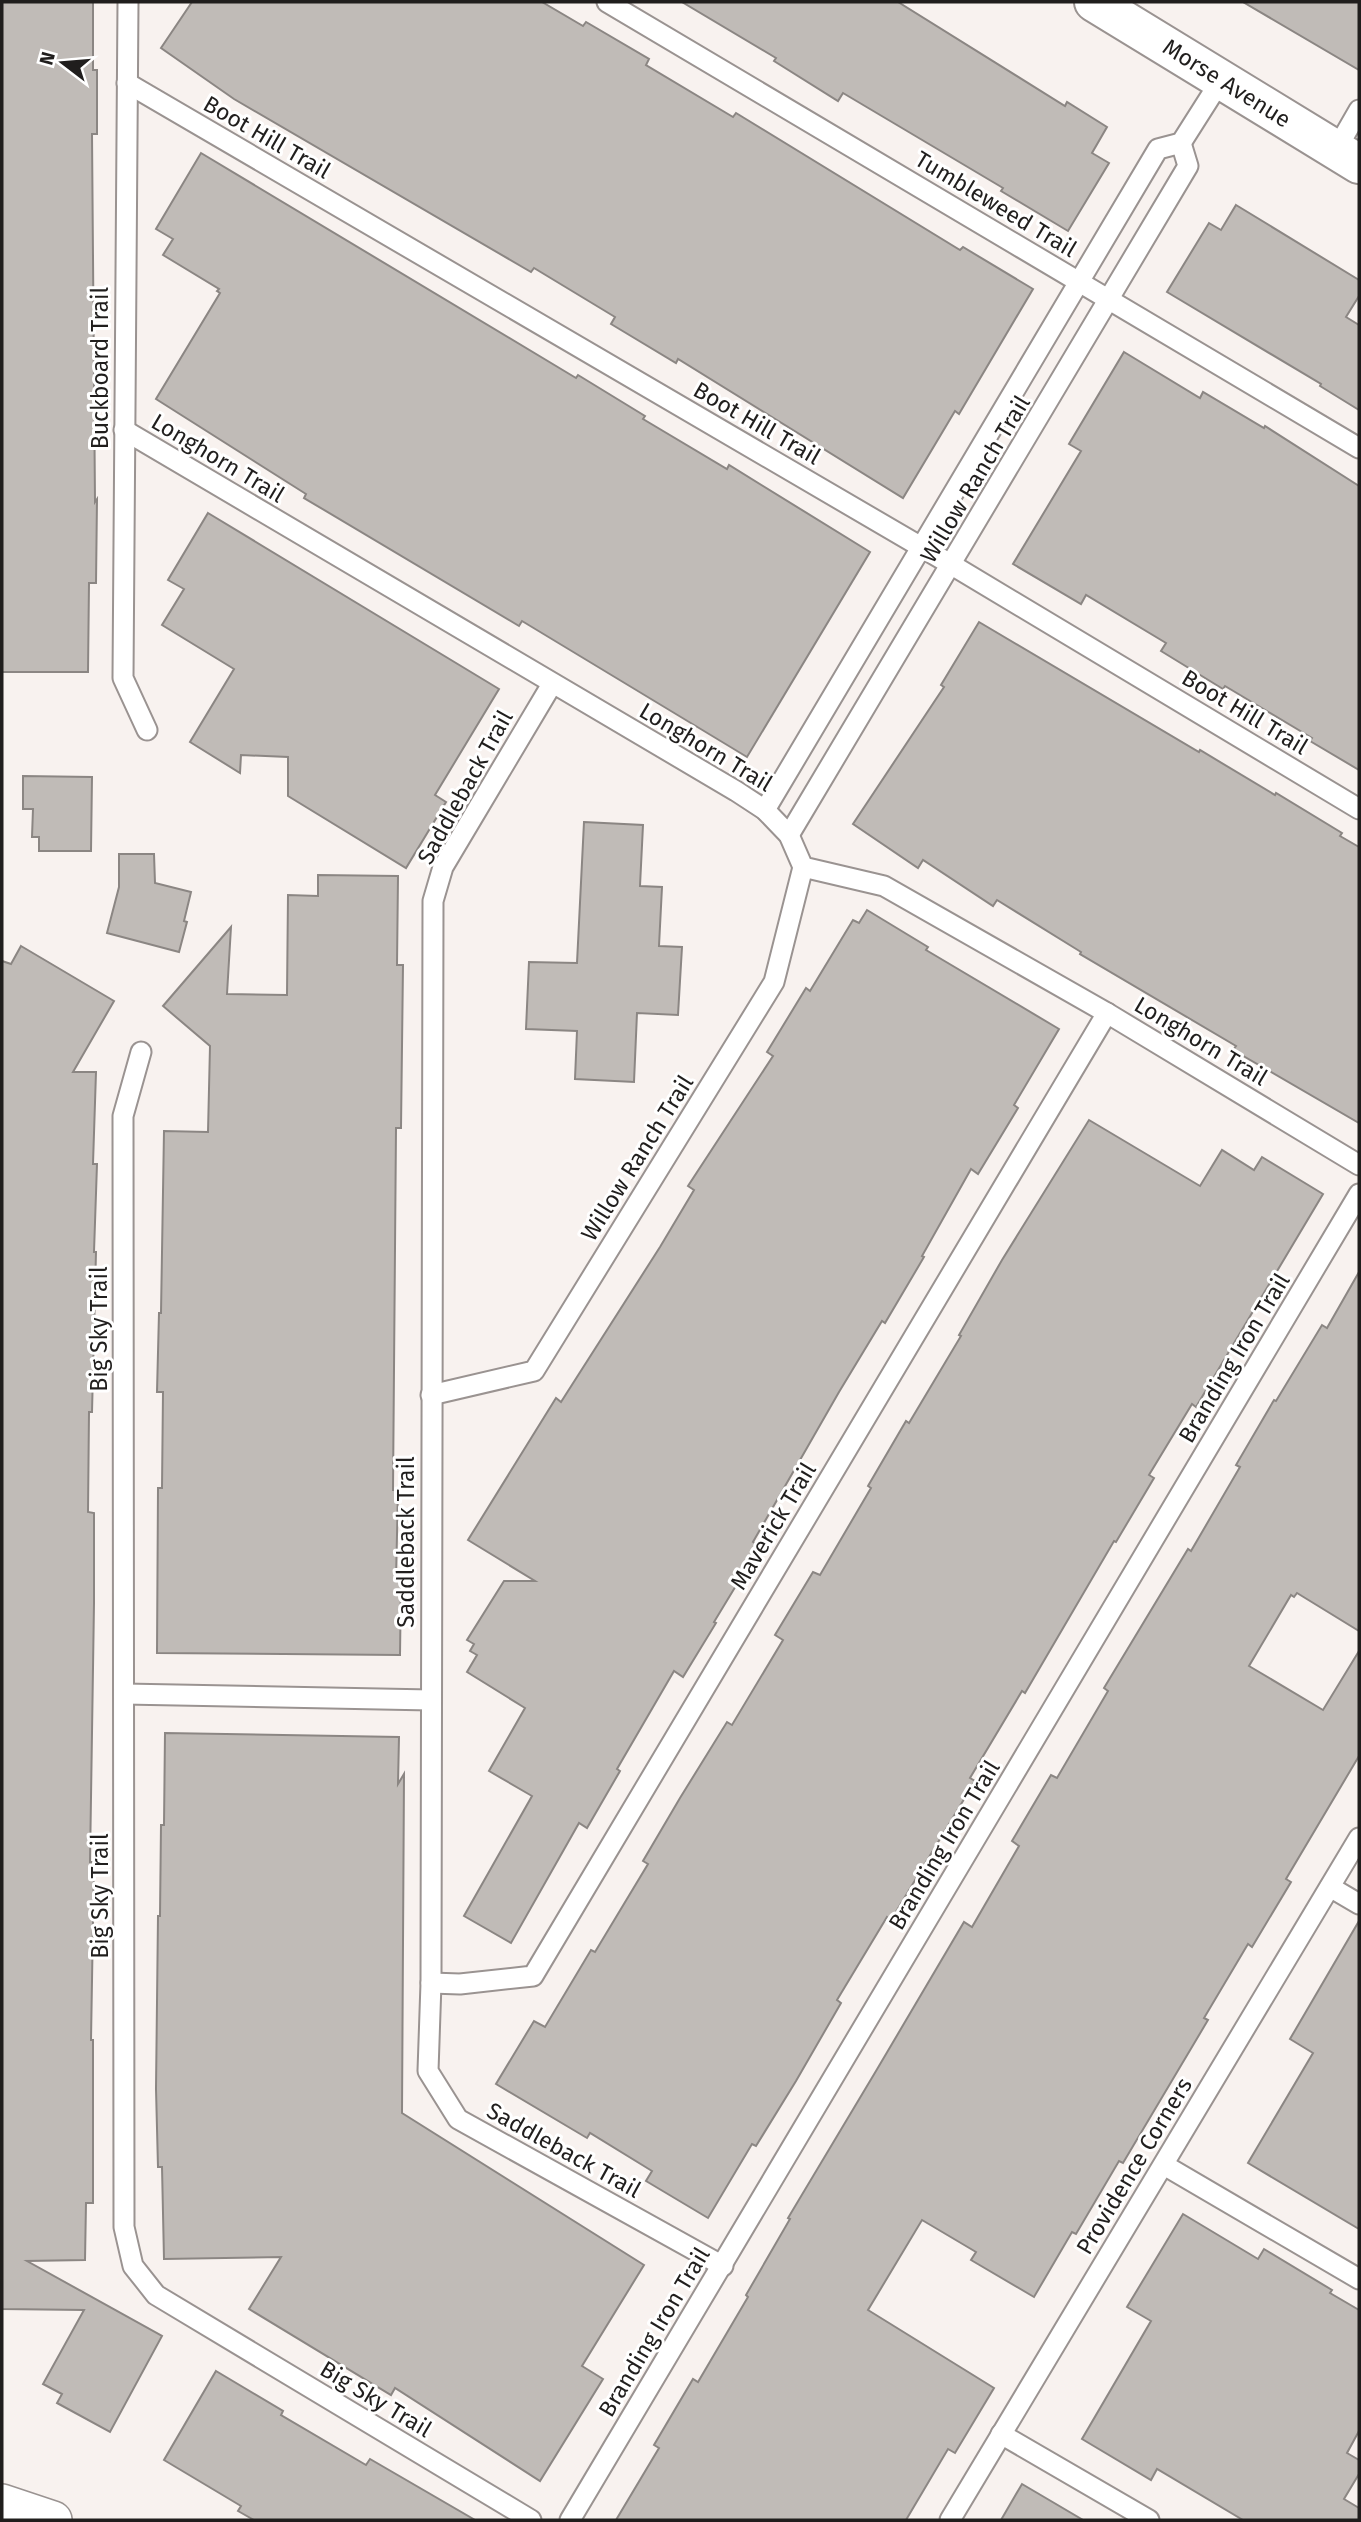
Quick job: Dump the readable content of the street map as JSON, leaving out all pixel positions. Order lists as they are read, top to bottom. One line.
{"streets":{"street":["Morse Avenue"],"lane":["Boot Hill Trail","Tumbleweed Trail","Buckboard Trail","Longhorn Trail","Willow Ranch Trail","Saddleback Trail","Big Sky Trail","Branding Iron Trail","Maverick Trail","Providence Corners"]},"crossings":[["Morse Avenue","Willow Ranch Trail"],["Boot Hill Trail","Buckboard Trail"],["Boot Hill Trail","Willow Ranch Trail"],["Tumbleweed Trail","Willow Ranch Trail"],["Buckboard Trail","Longhorn Trail"],["Longhorn Trail","Willow Ranch Trail"],["Longhorn Trail","Saddleback Trail"],["Longhorn Trail","Maverick Trail"],["Willow Ranch Trail","Saddleback Trail"],["Saddleback Trail","Branding Iron Trail"],["Saddleback Trail","Maverick Trail"]],"north":"left"}
